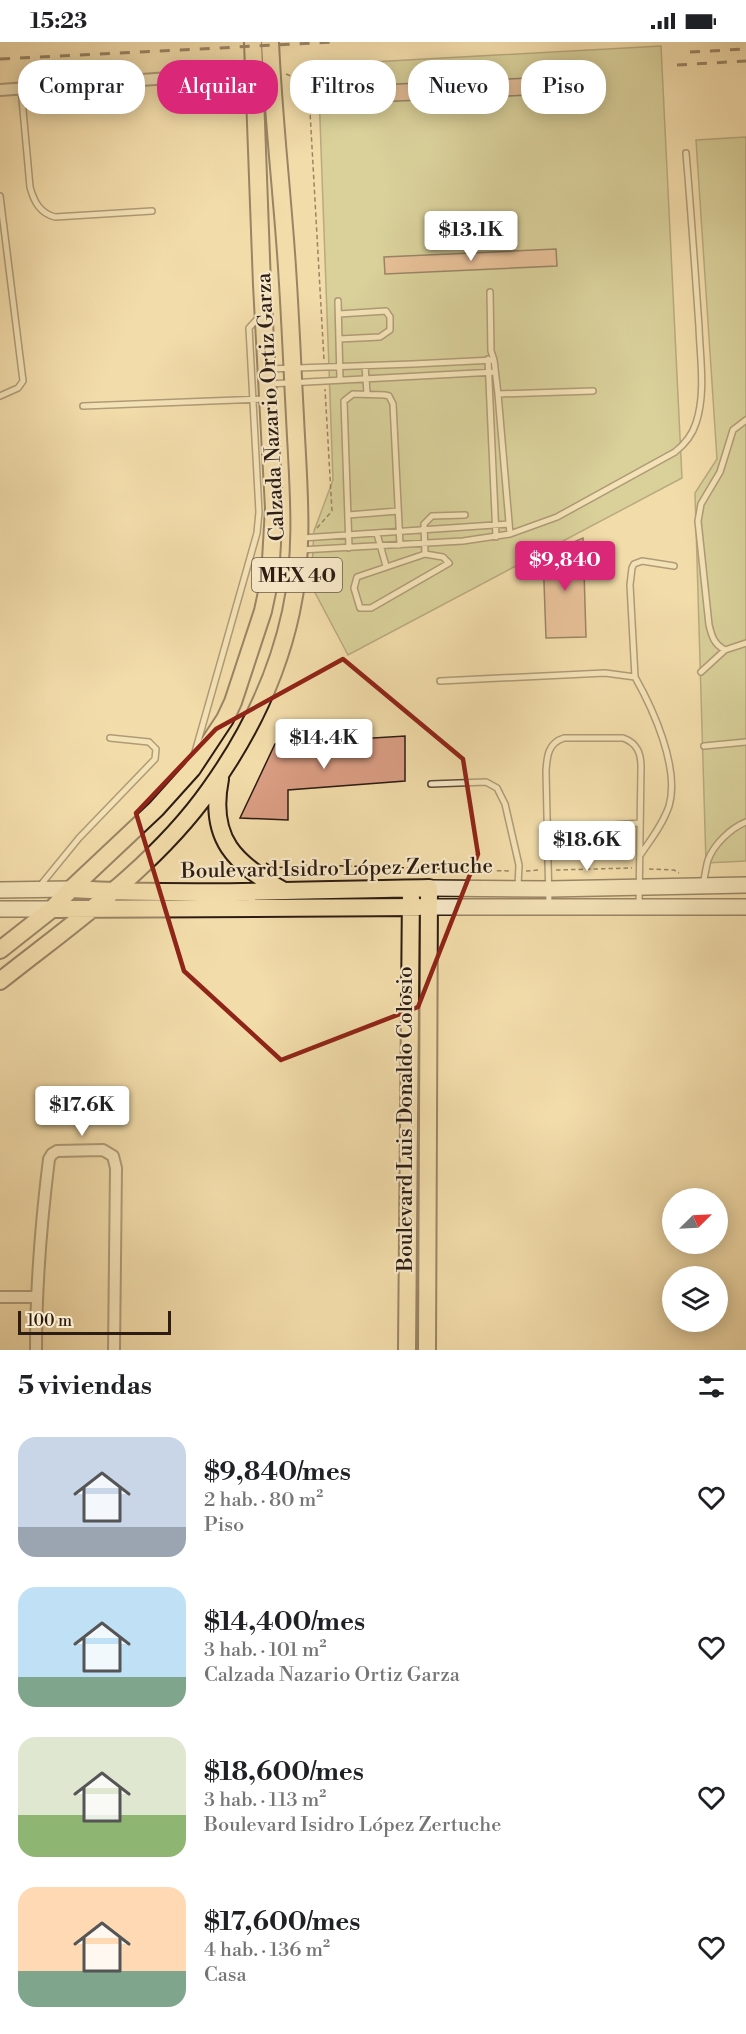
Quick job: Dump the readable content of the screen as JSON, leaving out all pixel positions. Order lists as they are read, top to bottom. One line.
{"streets":{"main road":["Calzada Nazario Ortiz Garza","MEX 40","Boulevard Isidro López Zertuche","Boulevard Luis Donaldo Colosio"]},"crossings":[["Calzada Nazario Ortiz Garza","Boulevard Isidro López Zertuche"],["Boulevard Isidro López Zertuche","Boulevard Luis Donaldo Colosio"]],"scale_bar":"100 m","north":"top right","page":{"status":"15:23","chip":["Comprar","Alquilar","Filtros","Nuevo","Piso"],"price":["$13.1K","$9,840","$14.4K","$18.6K","$17.6K"],"scale":"100 m","heading":"5 viviendas","list":[{"name":"$9,840/mes","note":"2 hab. · 80 m² · Piso"},{"name":"$14,400/mes","note":"3 hab. · 101 m² · Calzada Nazario Ortiz Garza"},{"name":"$18,600/mes","note":"3 hab. · 113 m² · Boulevard Isidro López Zertuche"},{"name":"$17,600/mes","note":"4 hab. · 136 m² · Casa"}]}}
